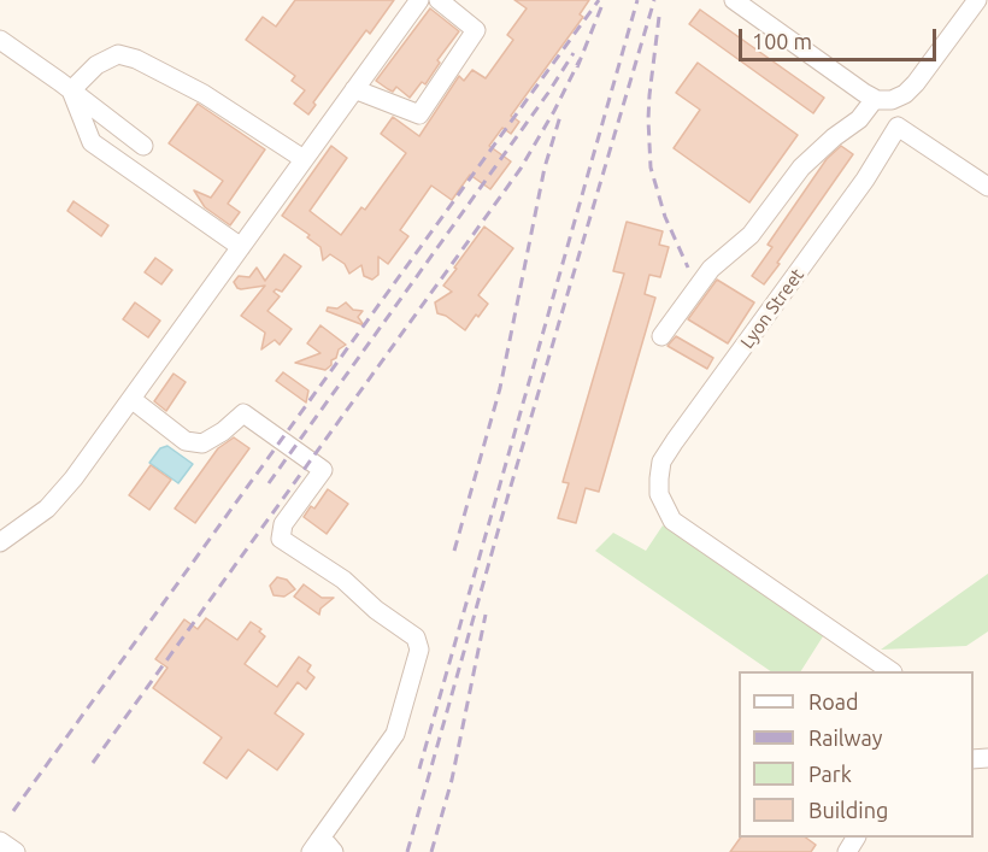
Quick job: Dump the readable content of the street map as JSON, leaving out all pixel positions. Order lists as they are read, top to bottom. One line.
{"streets":{"street":["Lyon Street"]},"legend":["Road","Railway","Park","Building"],"scale_bar":"100 m"}
